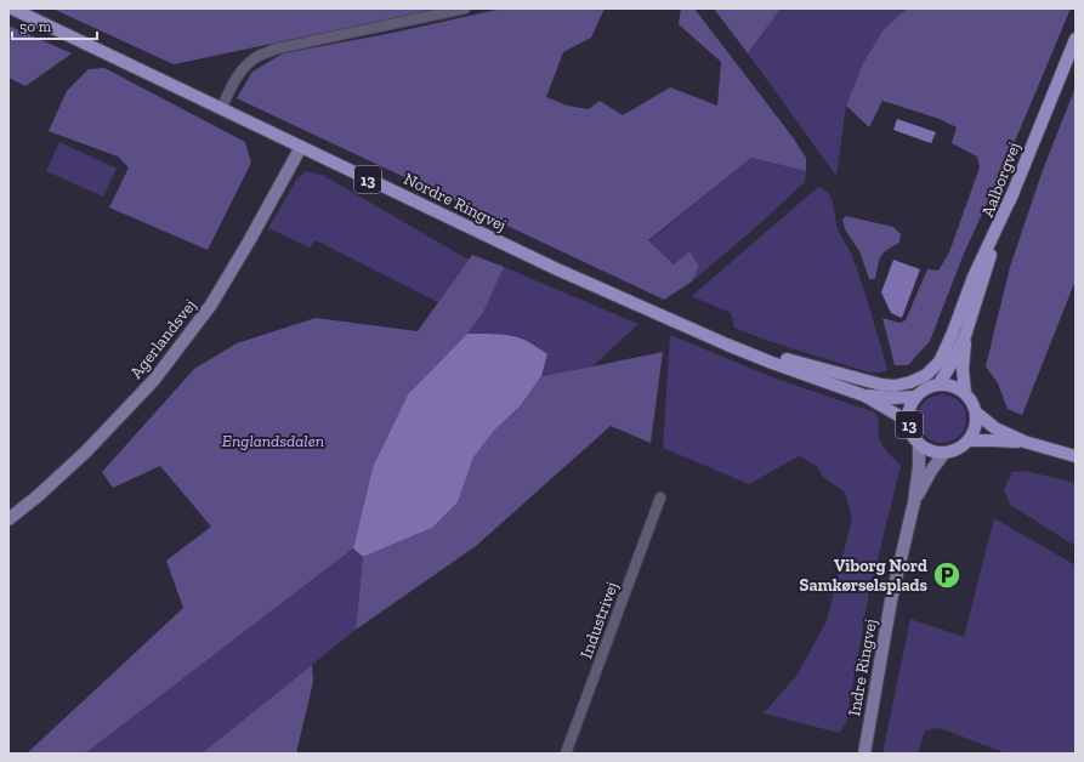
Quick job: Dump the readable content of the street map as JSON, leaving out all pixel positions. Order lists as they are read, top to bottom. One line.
{"streets":{"main road":["13","Aalborgvej","Nordre Ringvej"],"street":["Agerlandsvej","Industrivej","Indre Ringvej"]},"crossings":[["13","Aalborgvej"],["13","Nordre Ringvej"],["13","Indre Ringvej"],["Aalborgvej","Nordre Ringvej"],["Aalborgvej","Indre Ringvej"],["Nordre Ringvej","Agerlandsvej"],["Nordre Ringvej","Indre Ringvej"]],"parks":["Englandsdalen"],"places":{"parking":["Viborg Nord Samkørselsplads"]},"scale_bar":"50 m"}
